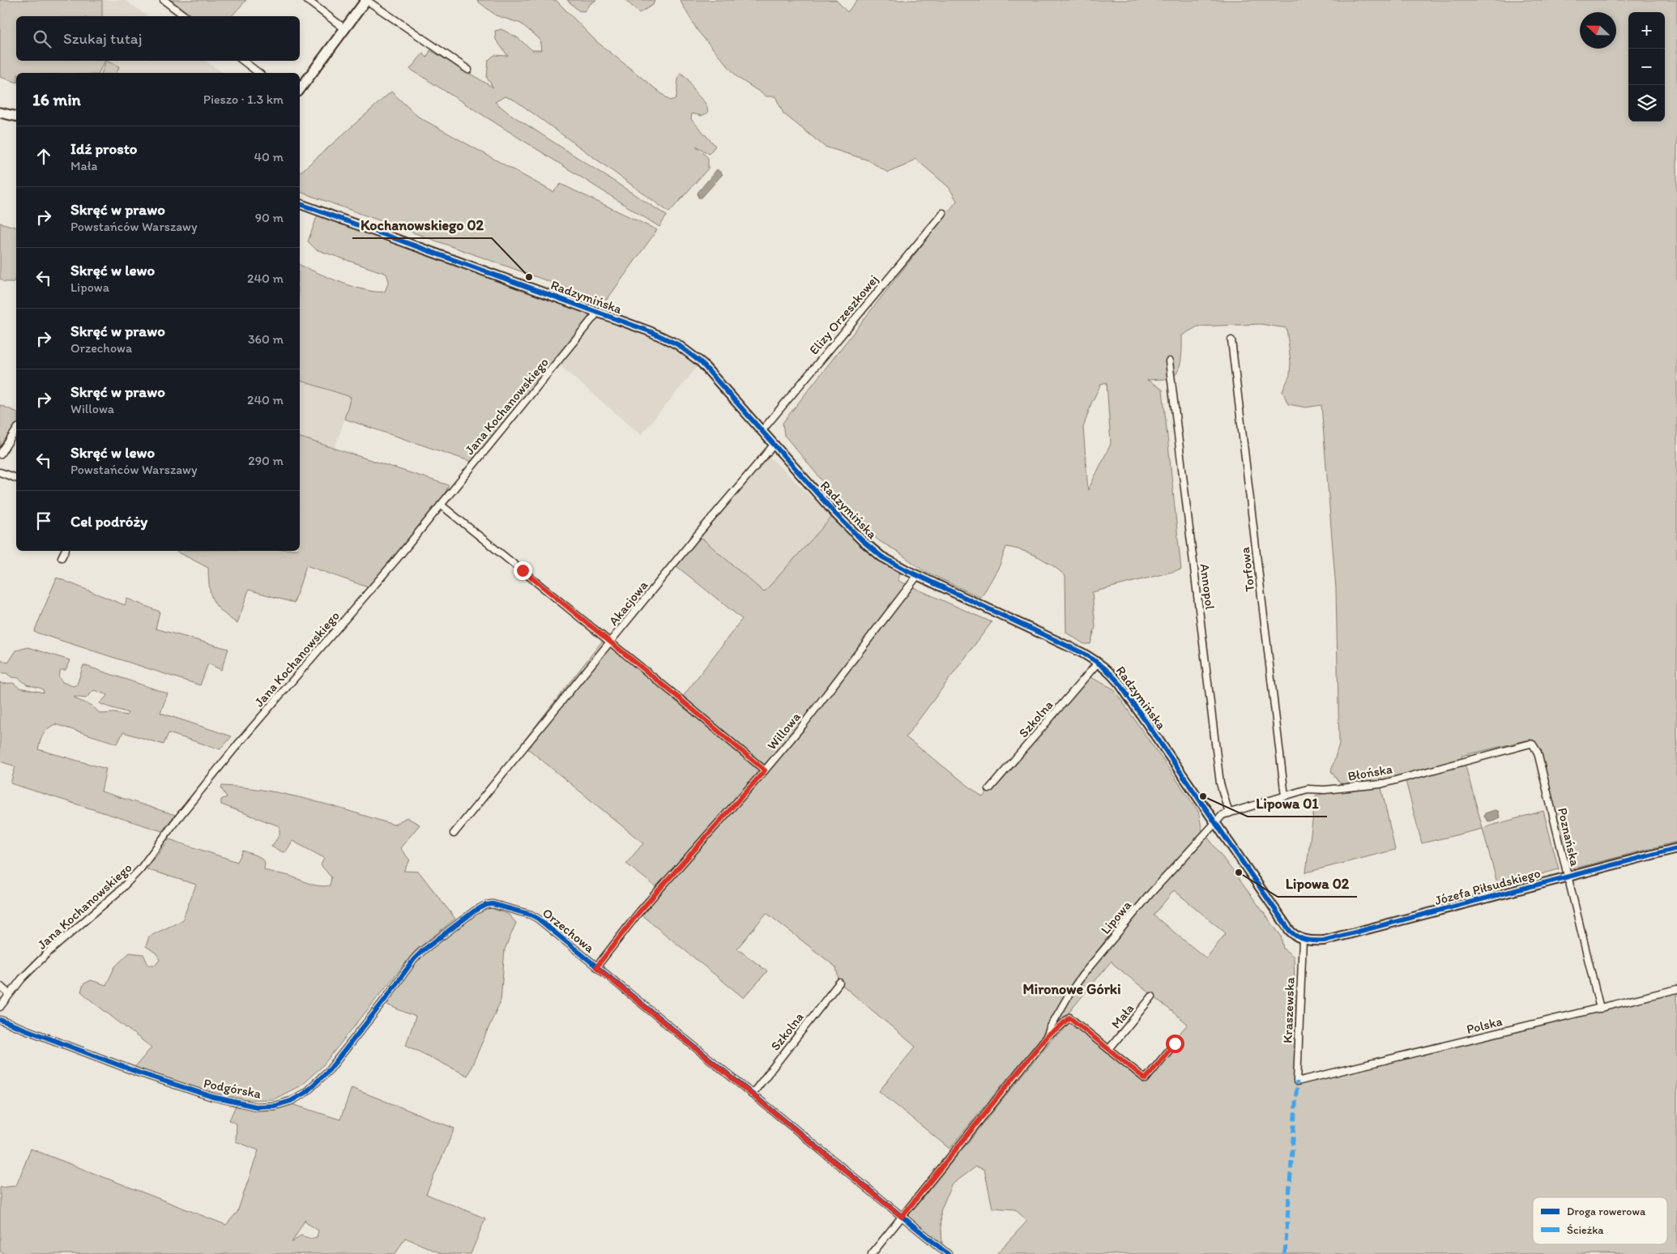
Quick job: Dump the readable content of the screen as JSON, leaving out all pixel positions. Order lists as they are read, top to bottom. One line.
{"streets":{"street":["Radzymińska","Elizy Orzeszkowej","Jana Kochanowskiego","Torfowa","Annopol","Akacjowa","Szkolna","Willowa","Błońska","Poznańska","Józefa Piłsudskiego","Lipowa","Orzechowa","Kraszewska","Mała","Polska","Podgórska"]},"crossings":[["Radzymińska","Elizy Orzeszkowej"],["Radzymińska","Jana Kochanowskiego"],["Radzymińska","Akacjowa"],["Radzymińska","Szkolna"],["Radzymińska","Willowa"],["Radzymińska","Błońska"],["Radzymińska","Józefa Piłsudskiego"],["Radzymińska","Lipowa"],["Radzymińska","Kraszewska"],["Torfowa","Błońska"],["Annopol","Błońska"],["Szkolna","Orzechowa"],["Willowa","Orzechowa"],["Błońska","Poznańska"],["Błońska","Lipowa"],["Poznańska","Józefa Piłsudskiego"],["Poznańska","Polska"],["Józefa Piłsudskiego","Kraszewska"],["Lipowa","Orzechowa"],["Lipowa","Mała"],["Orzechowa","Podgórska"],["Kraszewska","Polska"]],"districts":["Mironowe Górki"],"places":["Kochanowskiego 02","Lipowa 01","Lipowa 02"],"legend":["Droga rowerowa","Ścieżka"],"north":"left","page":{"map_buttons":["+","−"],"search":"Szukaj tutaj","heading":["16 min","Pieszo · 1.3 km"],"list":[["Idź prosto","Mała","40 m"],["Skręć w prawo","Powstańców Warszawy","90 m"],["Skręć w lewo","Lipowa","240 m"],["Skręć w prawo","Orzechowa","360 m"],["Skręć w prawo","Willowa","240 m"],["Skręć w lewo","Powstańców Warszawy","290 m"],"Cel podróży"]}}
